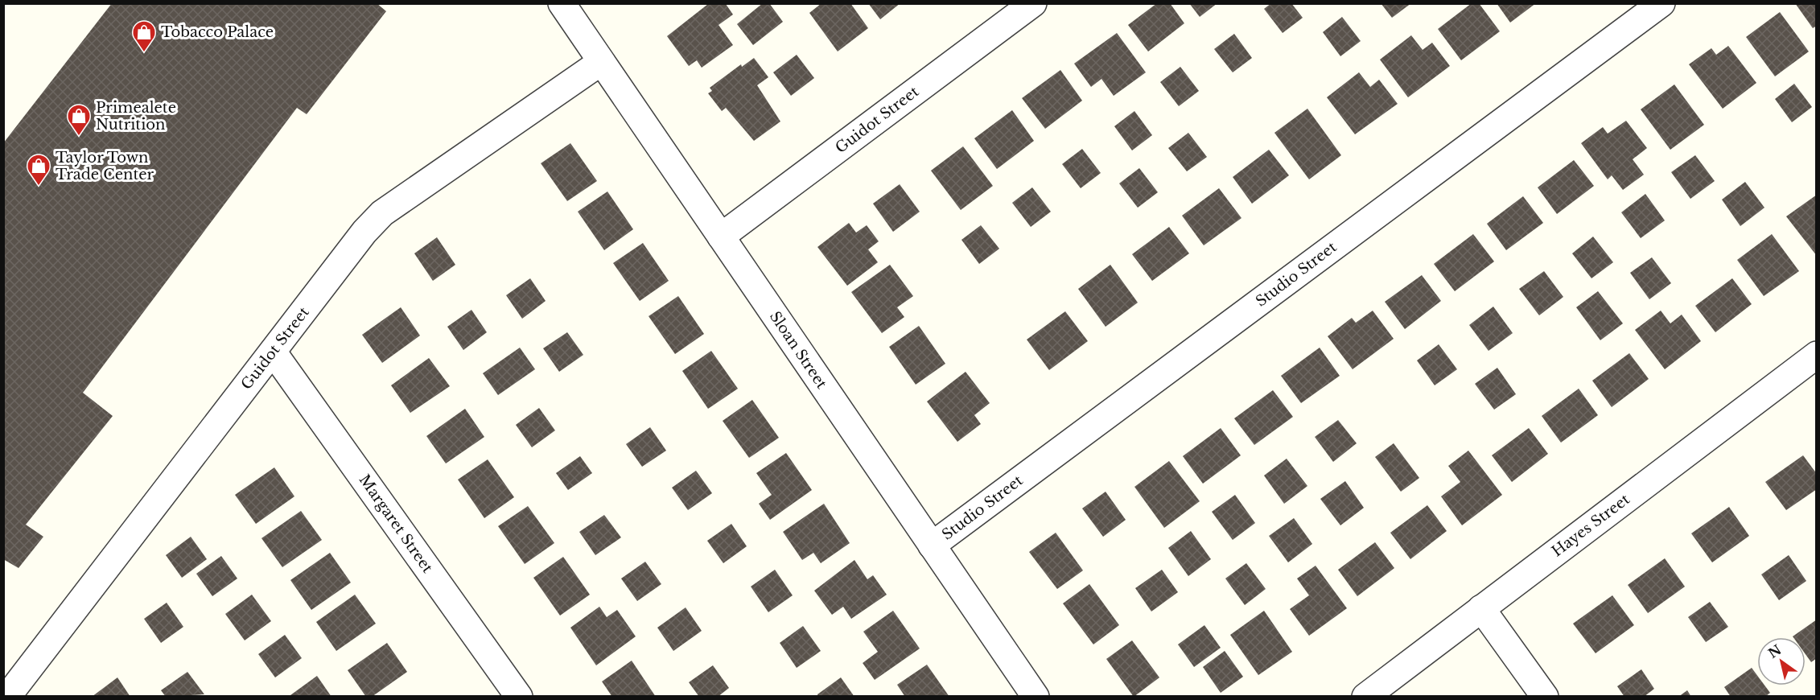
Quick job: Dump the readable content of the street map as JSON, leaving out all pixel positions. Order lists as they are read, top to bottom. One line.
{"streets":{"street":["Guidot Street","Studio Street","Sloan Street","Margaret Street","Hayes Street"]},"crossings":[["Guidot Street","Sloan Street"],["Guidot Street","Margaret Street"],["Studio Street","Sloan Street"]],"places":{"shop":["Tobacco Palace","Primealete Nutrition","Taylor Town Trade Center"]},"north":"top left"}
